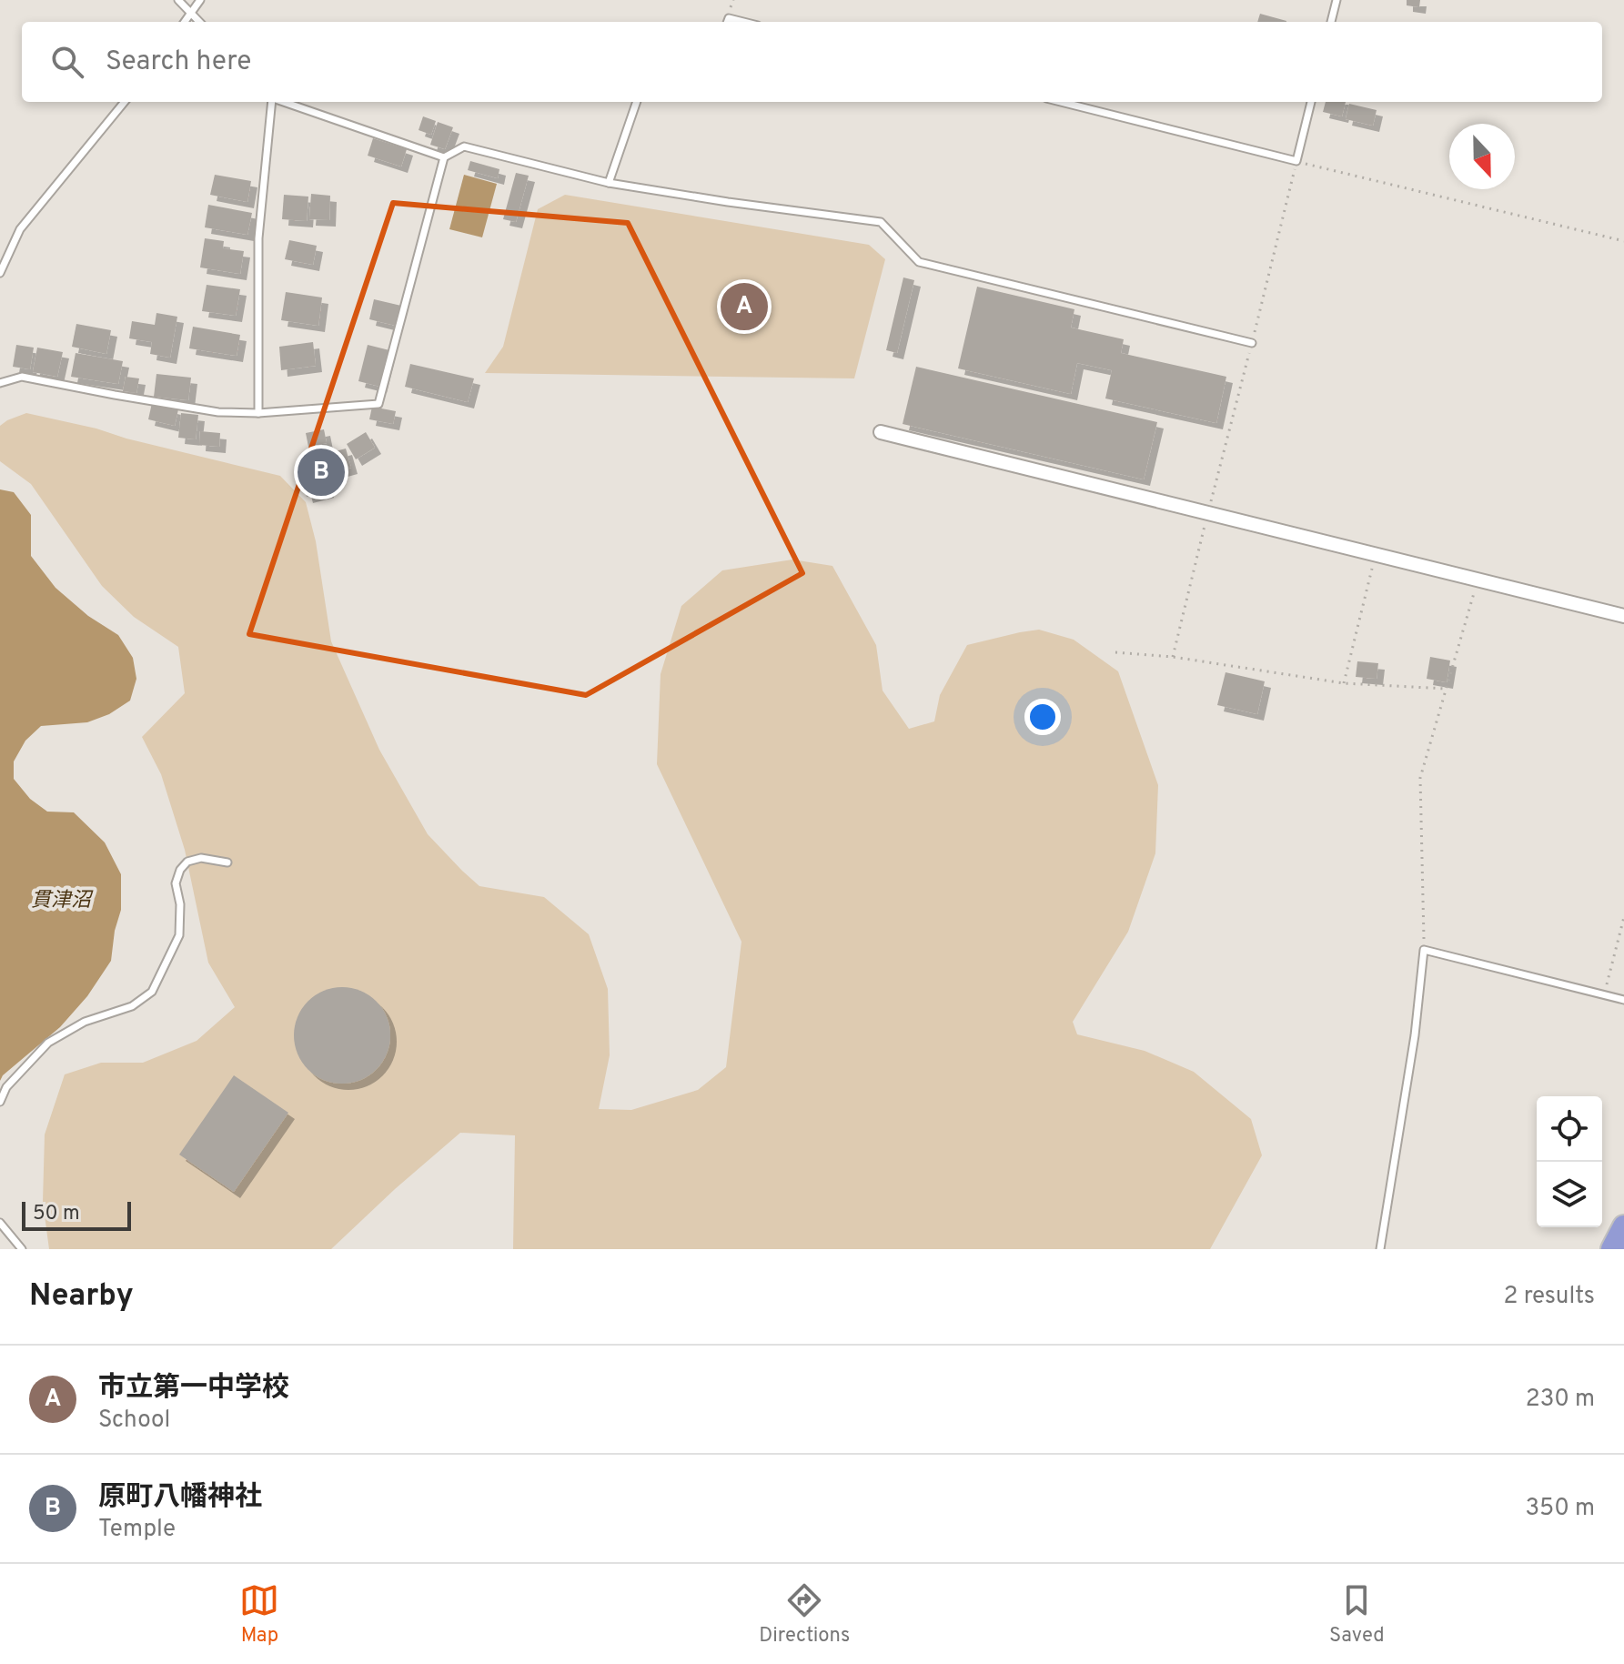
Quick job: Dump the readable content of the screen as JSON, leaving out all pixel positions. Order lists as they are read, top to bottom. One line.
{"water":["貫津沼"],"scale_bar":"50 m","north":"bottom","page":{"search":"Search here","pins":["A","B"],"scale":"50 m","heading":["Nearby","2 results"],"list":[{"mark":"A","name":"市立第一中学校","note":"School","value":"230 m"},{"mark":"B","name":"原町八幡神社","note":"Temple","value":"350 m"}],"nav":["Map","Directions","Saved"]}}
